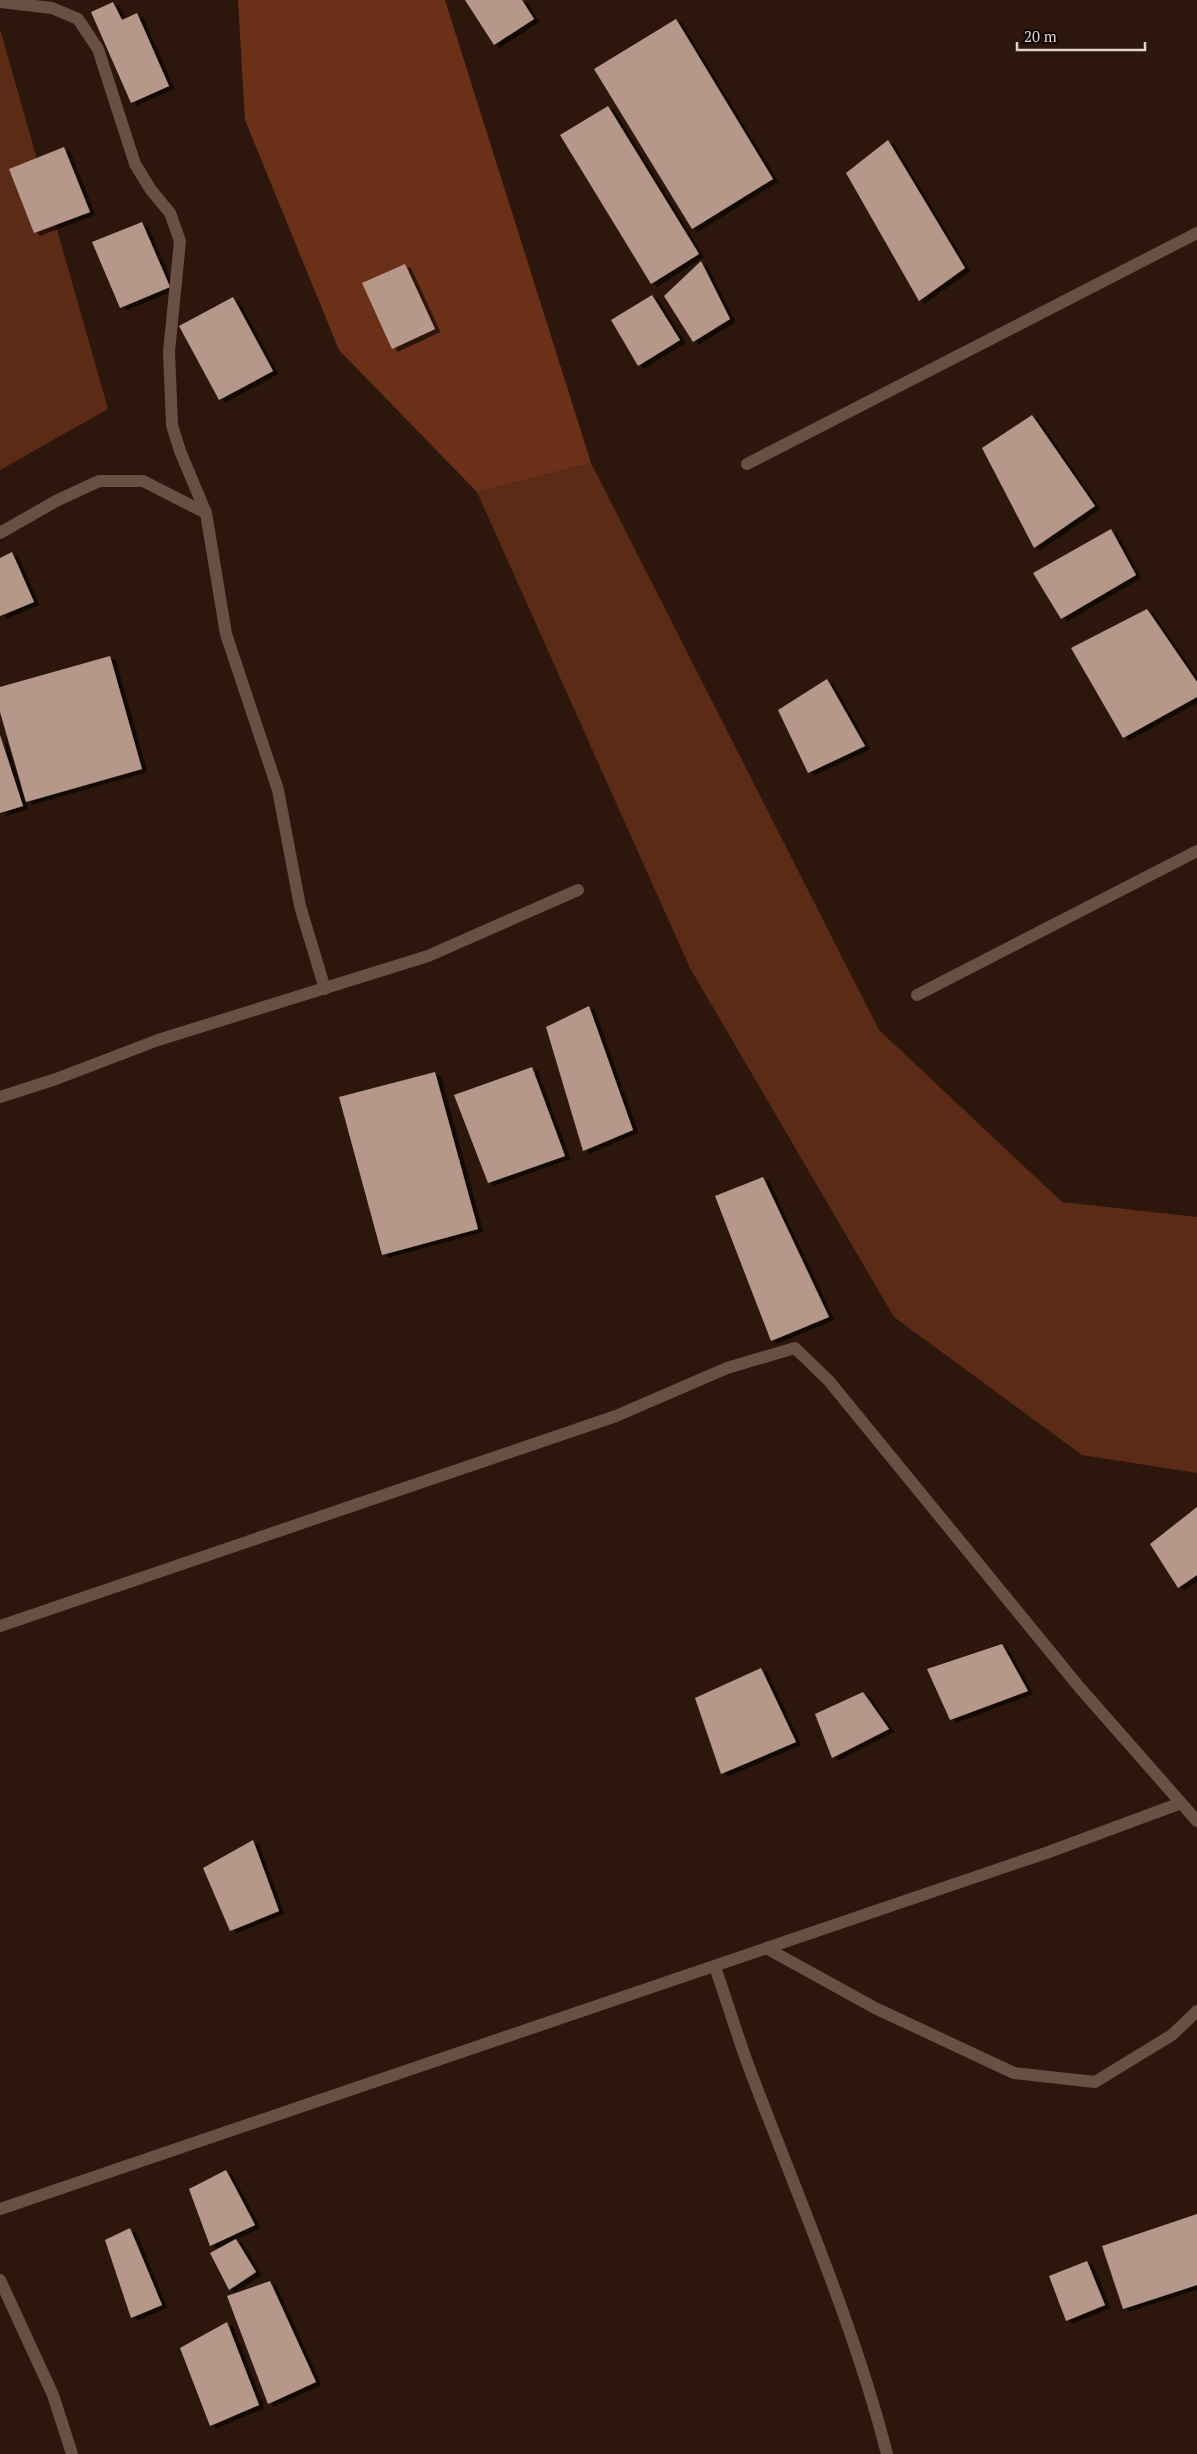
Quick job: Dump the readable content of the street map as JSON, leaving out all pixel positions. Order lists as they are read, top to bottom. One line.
{"scale_bar":"20 m"}
